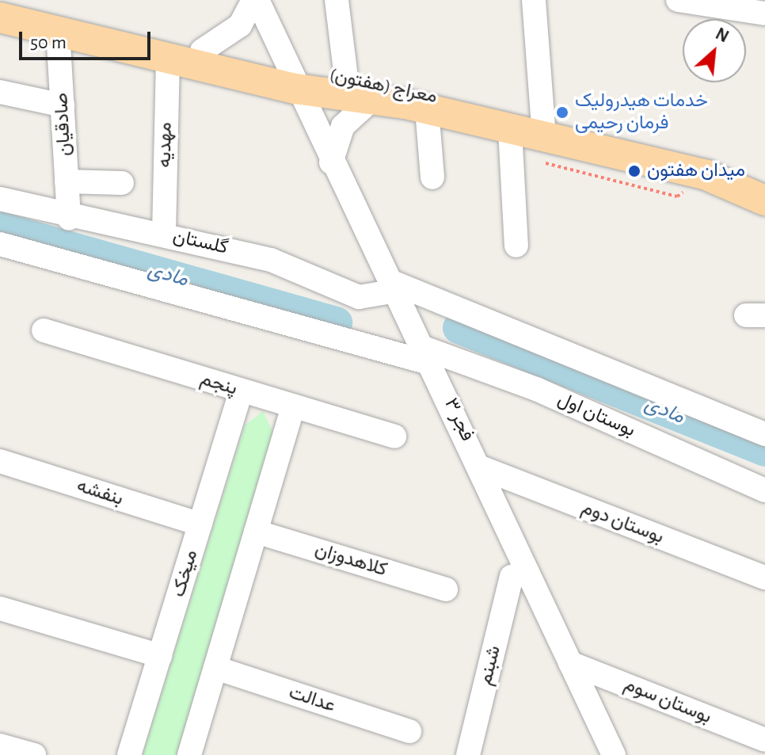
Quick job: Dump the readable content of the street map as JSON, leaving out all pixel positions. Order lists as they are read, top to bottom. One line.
{"streets":{"main road":["معراج (هفتون)"],"street":["صادقیان","مهدیه","گلستان","پنجم","بوستان اول","فجر ۳","بنفشه","بوستان دوم","کلاهدوزان","میخک","شبنم","عدالت","بوستان سوم"]},"crossings":[["معراج (هفتون)","صادقیان"],["معراج (هفتون)","مهدیه"],["معراج (هفتون)","فجر ۳"],["صادقیان","گلستان"],["مهدیه","گلستان"],["گلستان","فجر ۳"],["پنجم","میخک"],["بوستان اول","فجر ۳"],["فجر ۳","بوستان دوم"],["فجر ۳","بوستان سوم"],["بنفشه","میخک"]],"water":["مادی"],"places":["خدمات هیدرولیک فرمان رحیمی","میدان هفتون"],"scale_bar":"50 m","north":"top right"}
